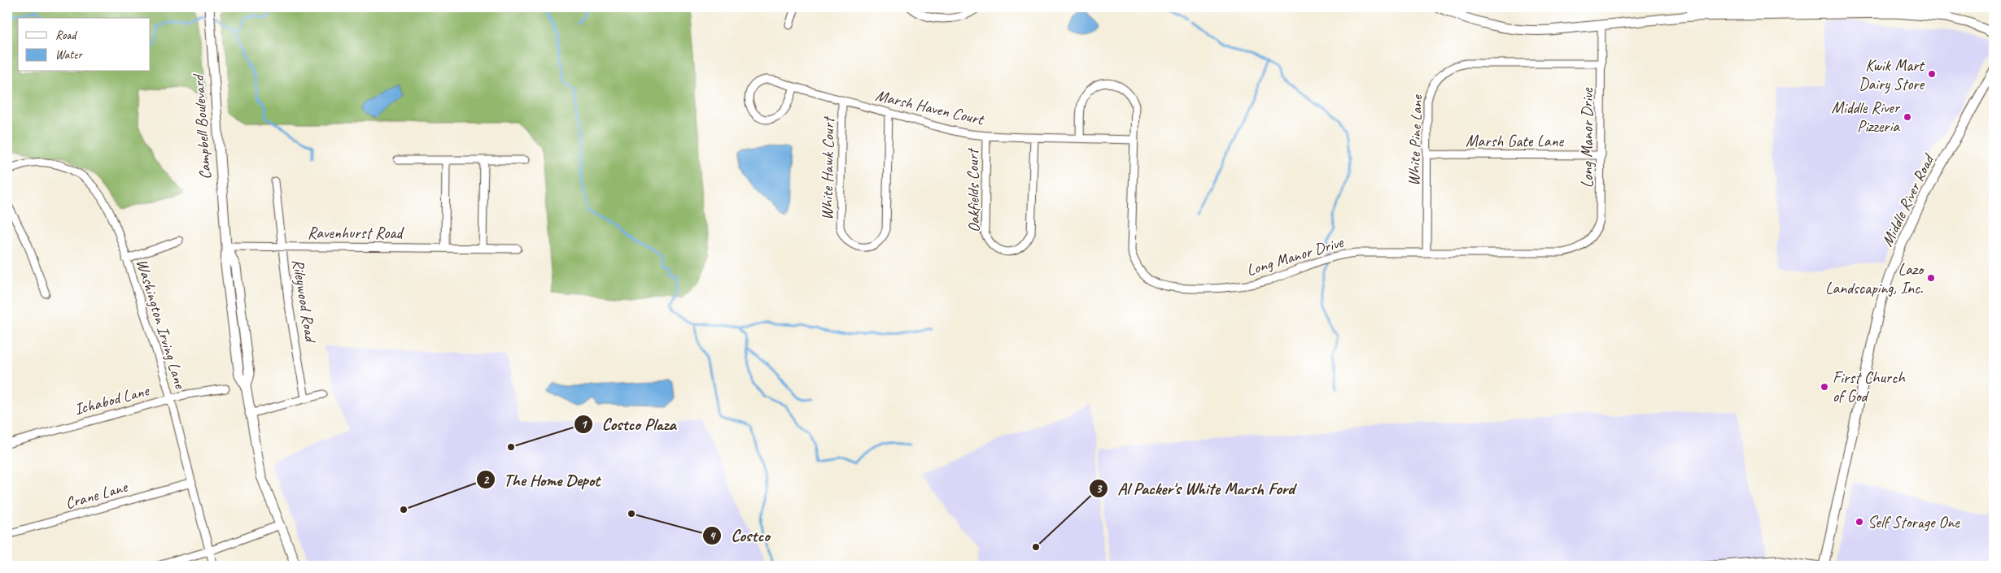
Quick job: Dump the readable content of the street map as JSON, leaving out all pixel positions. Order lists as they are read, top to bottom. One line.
{"streets":{"street":["Marsh Haven Court","Campbell Boulevard","Long Manor Drive","White Pine Lane","Marsh Gate Lane","White Hawk Court","Oakfields Court","Middle River Road","Ravenhurst Road","Rileywood Road","Washington Irving Lane","Ichabod Lane","Crane Lane"]},"crossings":[["Marsh Haven Court","Long Manor Drive"],["Marsh Haven Court","White Hawk Court"],["Marsh Haven Court","Oakfields Court"],["Campbell Boulevard","Ravenhurst Road"],["Long Manor Drive","White Pine Lane"],["Long Manor Drive","Marsh Gate Lane"],["White Pine Lane","Marsh Gate Lane"],["Ravenhurst Road","Rileywood Road"],["Washington Irving Lane","Ichabod Lane"],["Washington Irving Lane","Crane Lane"]],"places":["Kwik Mart Dairy Store","Middle River Pizzeria","Lazo Landscaping, Inc.","First Church of God","Costco Plaza","The Home Depot","Costco","Self Storage One","Al Packer's White Marsh Ford"],"legend":["Road","Water"]}
